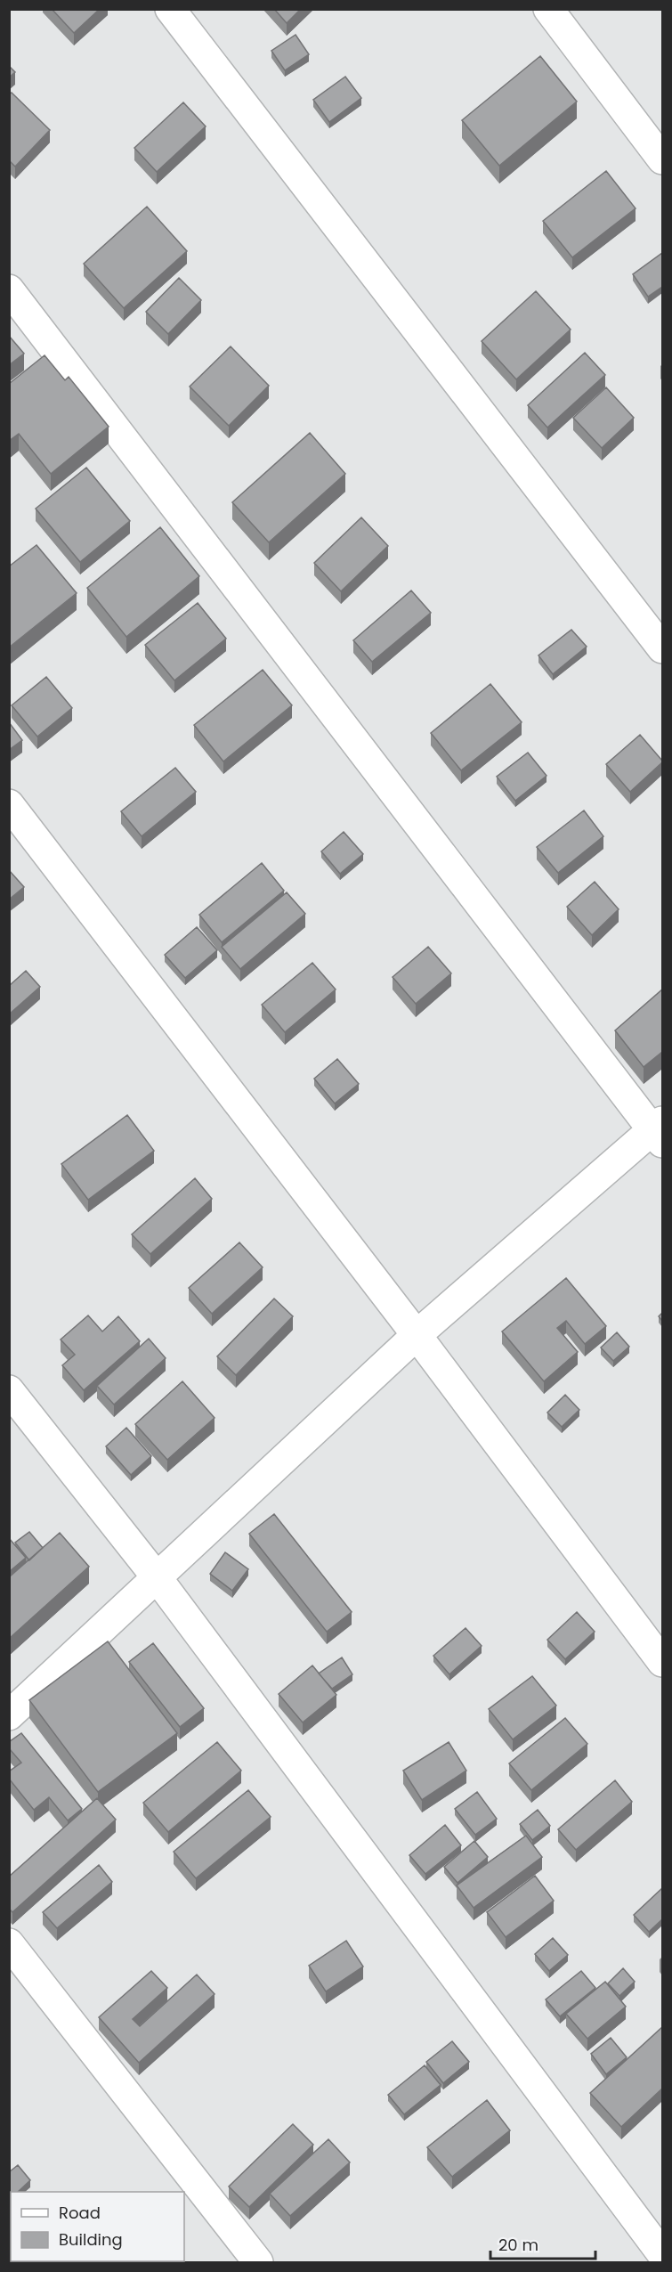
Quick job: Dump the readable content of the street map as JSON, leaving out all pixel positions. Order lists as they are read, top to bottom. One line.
{"legend":["Road","Building"],"scale_bar":"20 m"}
